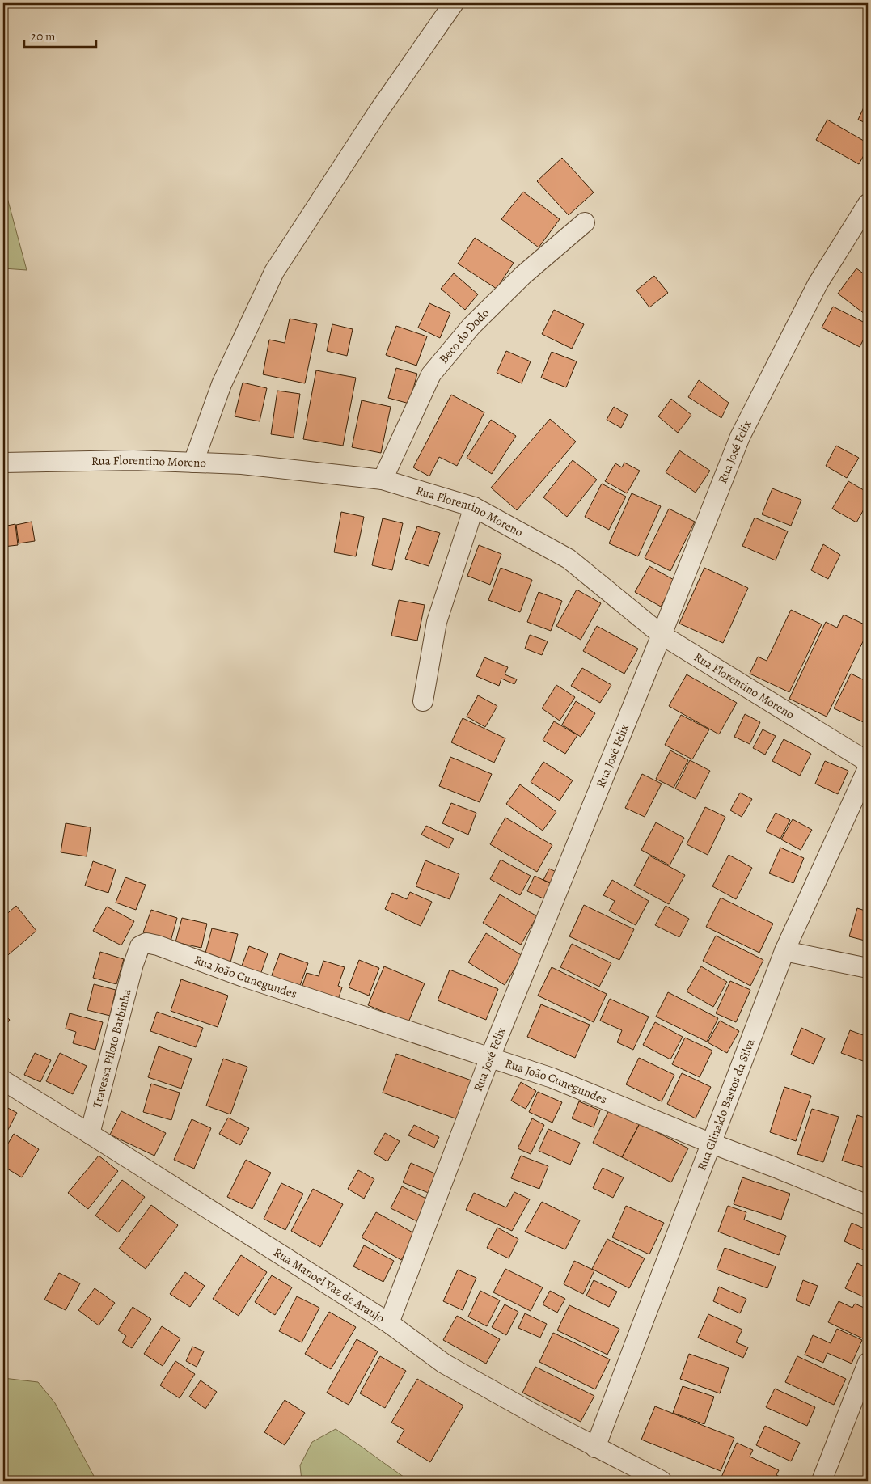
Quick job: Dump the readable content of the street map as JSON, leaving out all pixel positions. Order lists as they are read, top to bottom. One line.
{"streets":{"street":["Beco do Dodo","Rua José Felix","Rua Florentino Moreno","Rua João Cunegundes","Travessa Piloto Barbinha","Rua Glinaldo Bastos da Silva","Rua Manoel Vaz de Araujo"]},"crossings":[["Beco do Dodo","Rua Florentino Moreno"],["Rua José Felix","Rua Florentino Moreno"],["Rua José Felix","Rua João Cunegundes"],["Rua José Felix","Rua Manoel Vaz de Araujo"],["Rua João Cunegundes","Travessa Piloto Barbinha"],["Rua João Cunegundes","Rua Glinaldo Bastos da Silva"],["Travessa Piloto Barbinha","Rua Manoel Vaz de Araujo"],["Rua Glinaldo Bastos da Silva","Rua Manoel Vaz de Araujo"]],"scale_bar":"20 m"}
